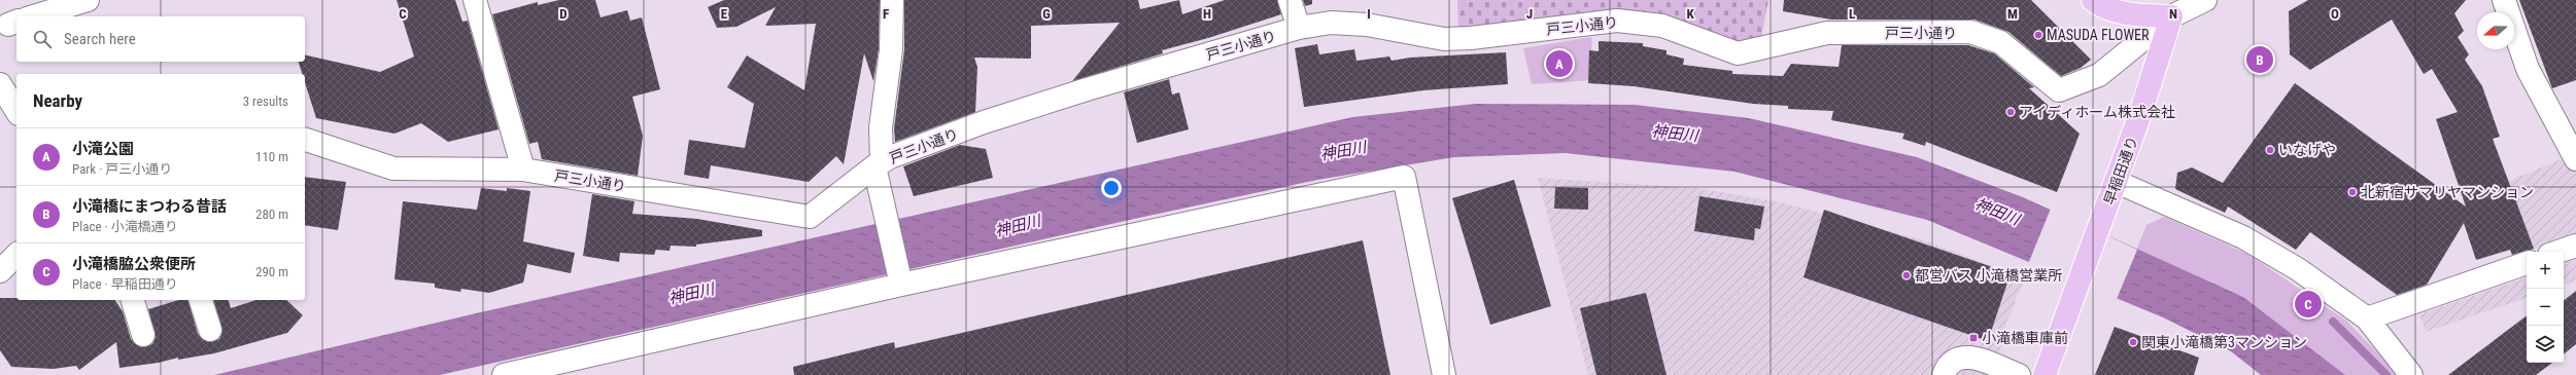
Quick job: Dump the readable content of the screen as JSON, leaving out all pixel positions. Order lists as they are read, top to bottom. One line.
{"streets":{"main road":["早稲田通り"],"street":["戸三小通り"]},"crossings":[["戸三小通り","早稲田通り"]],"water":["神田川"],"places":{"other":["MASUDA FLOWER","アイディホーム株式会社","いなげや","北新宿サマリヤマンション","都営バス 小滝橋営業所","関東小滝橋第3マンション"],"transit":["小滝橋車庫前"]},"north":"left","page":{"search":"Search here","pins":["B","A","C"],"heading":["Nearby","3 results"],"list":[{"mark":"A","name":"小滝公園","note":"Park · 戸三小通り","value":"110 m"},{"mark":"B","name":"小滝橋にまつわる昔話","note":"Place · 小滝橋通り","value":"280 m"},{"mark":"C","name":"小滝橋脇公衆便所","note":"Place · 早稲田通り","value":"290 m"}],"map_buttons":["+","−"]},"grid":{"columns":["C","D","E","F","G","H","I","J","K","L","M","N","O"]}}
